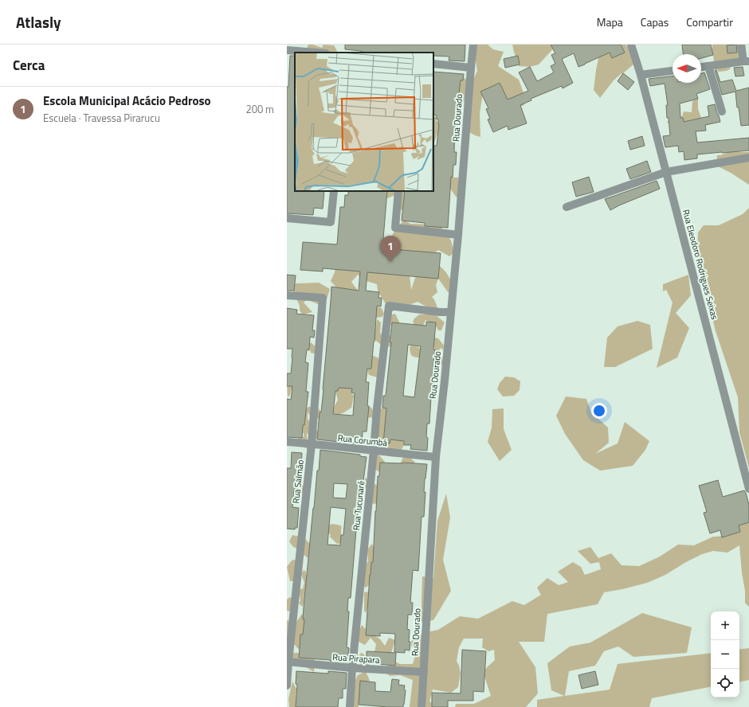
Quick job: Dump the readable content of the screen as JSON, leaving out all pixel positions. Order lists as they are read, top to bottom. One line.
{"streets":{"street":["Rua Dourado","Rua Eleodoro Rodrigues Seixas","Rua Corumbá","Rua Salmão","Rua Tucunaré","Rua Pirapara"]},"crossings":[["Rua Dourado","Rua Corumbá"],["Rua Dourado","Rua Tucunaré"],["Rua Dourado","Rua Pirapara"],["Rua Corumbá","Rua Salmão"],["Rua Corumbá","Rua Tucunaré"],["Rua Salmão","Rua Pirapara"],["Rua Tucunaré","Rua Pirapara"]],"north":"left","page":{"header":"Atlasly","nav":["Mapa","Capas","Compartir"],"heading":"Cerca","list":[{"mark":"1","name":"Escola Municipal Acácio Pedroso","note":"Escuela · Travessa Pirarucu","value":"200 m"}],"pins":"1","map_buttons":["+","−"]}}
